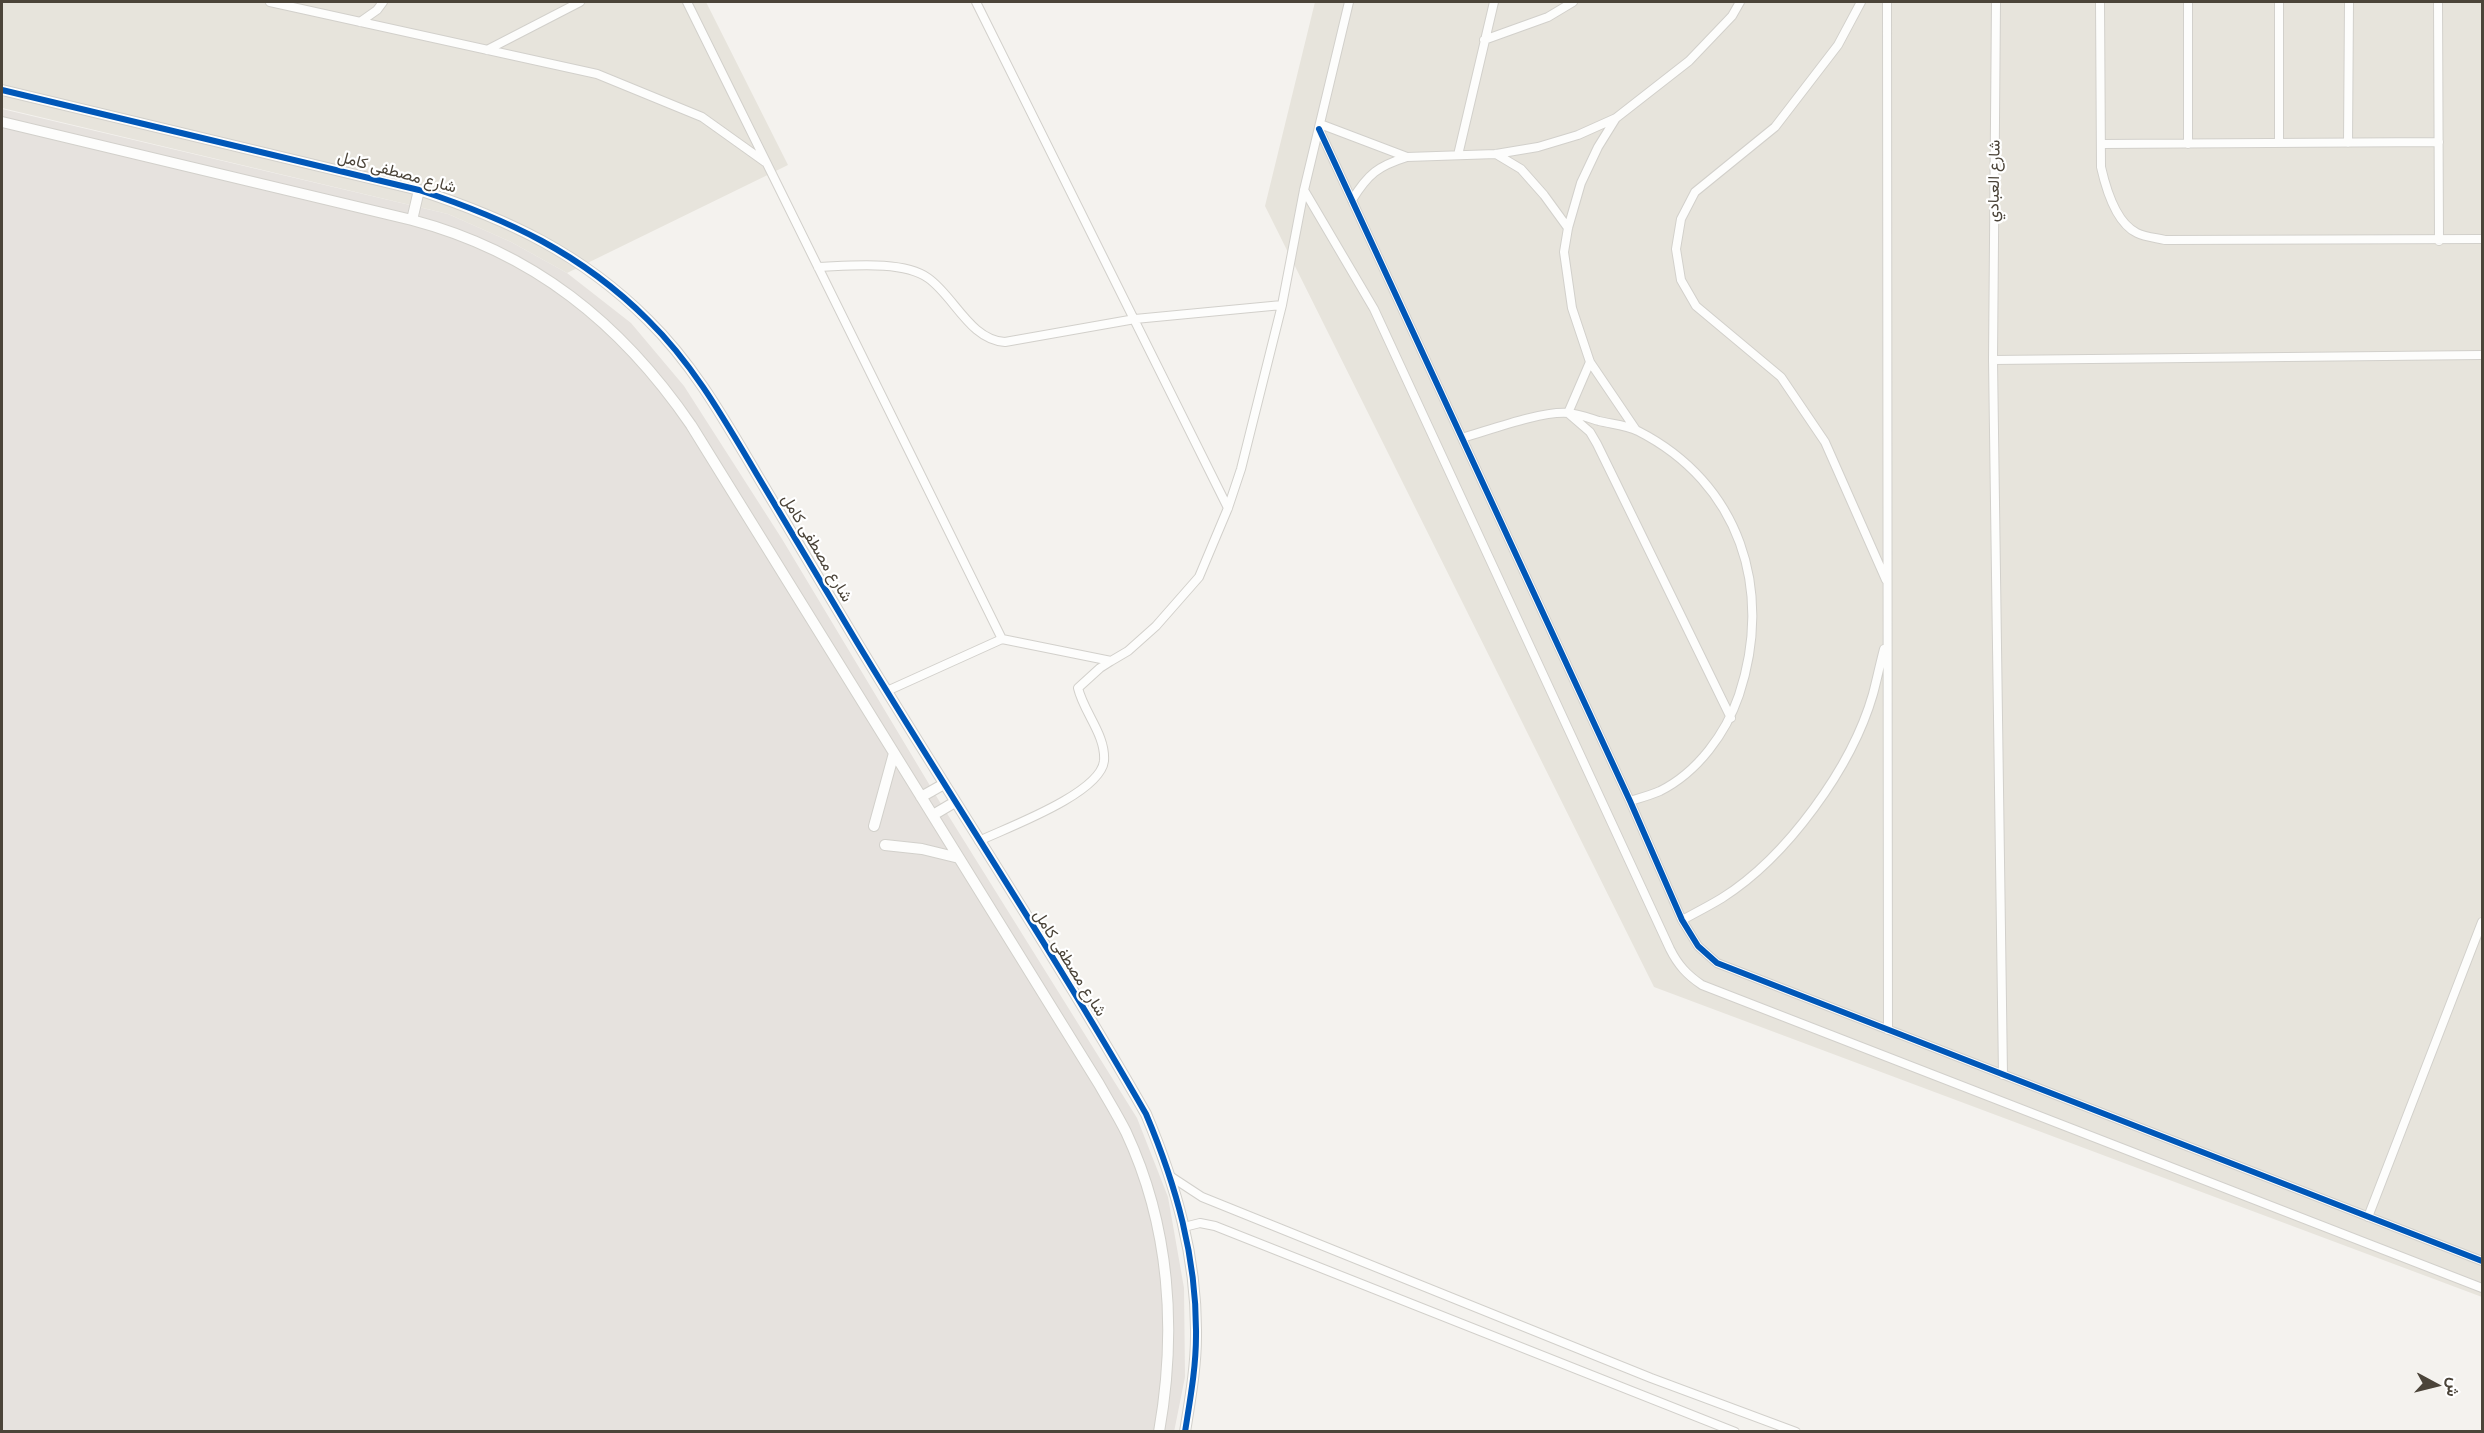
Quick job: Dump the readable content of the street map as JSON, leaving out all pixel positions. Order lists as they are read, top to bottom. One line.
{"streets":{"street":["شارع مصطفى كامل","شارع العبادي"]},"north":"right"}
